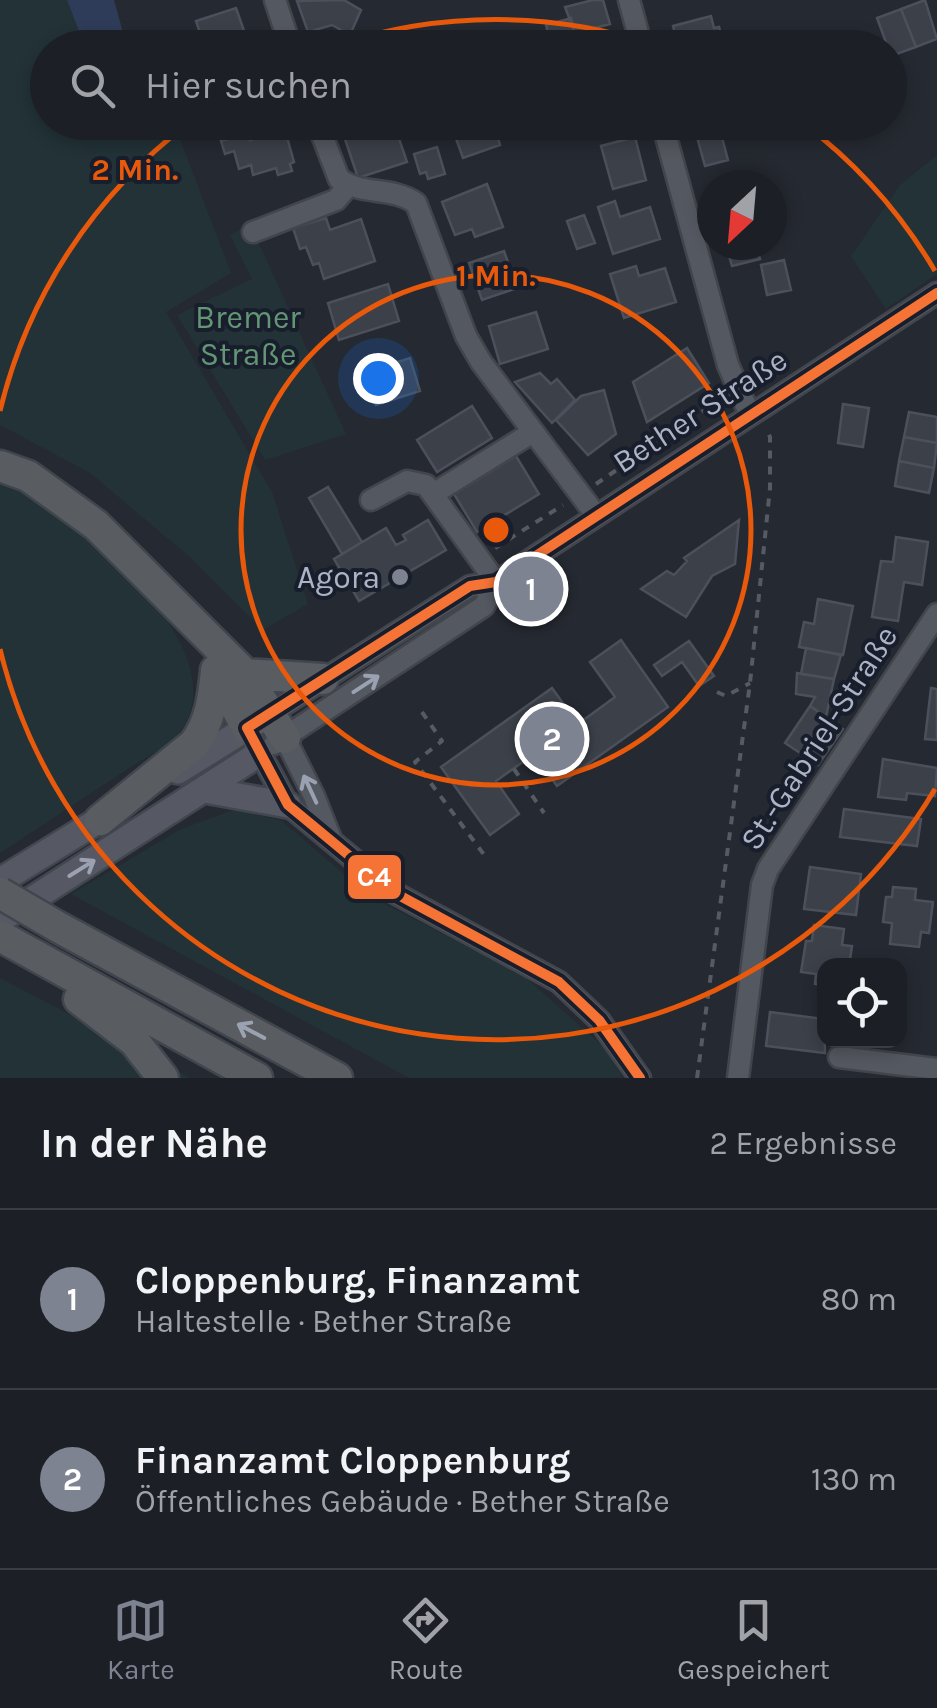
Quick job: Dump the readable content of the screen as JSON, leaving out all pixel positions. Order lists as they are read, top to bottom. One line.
{"streets":{"street":["Bether Straße","St.-Gabriel-Straße"]},"parks":["Bremer Straße"],"places":["Agora"],"lines":["transit line C4"],"north":"bottom left","page":{"search":"Hier suchen","pins":["1","2"],"heading":["In der Nähe","2 Ergebnisse"],"list":[{"mark":"1","name":"Cloppenburg, Finanzamt","note":"Haltestelle · Bether Straße","value":"80 m"},{"mark":"2","name":"Finanzamt Cloppenburg","note":"Öffentliches Gebäude · Bether Straße","value":"130 m"}],"nav":["Karte","Route","Gespeichert"]},"rings":["2 Min.","1 Min."]}
